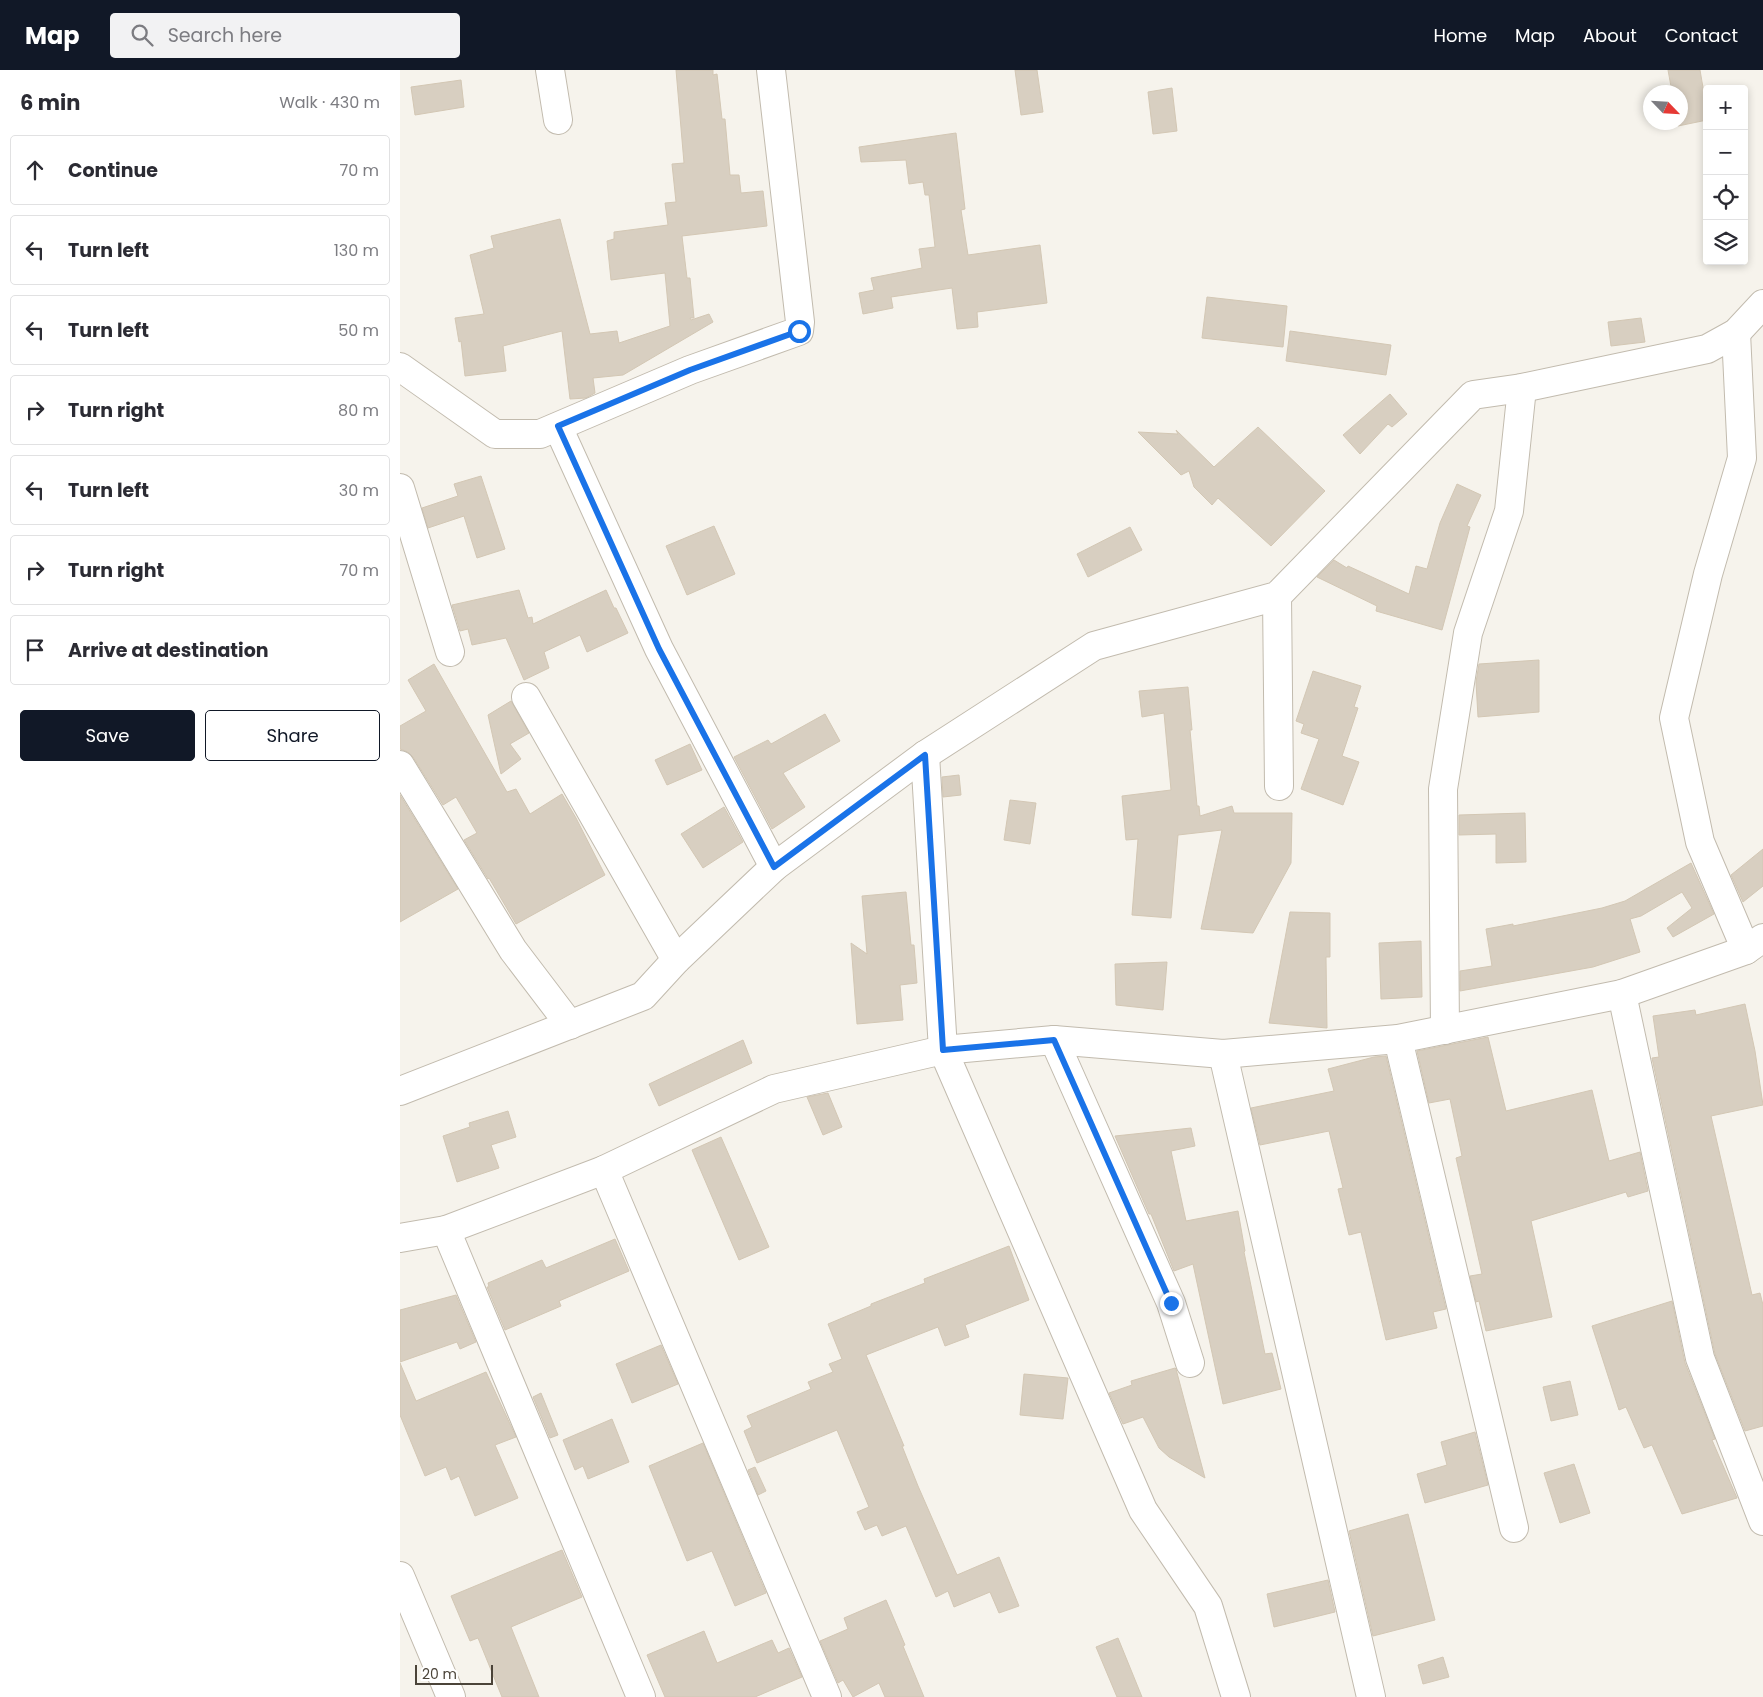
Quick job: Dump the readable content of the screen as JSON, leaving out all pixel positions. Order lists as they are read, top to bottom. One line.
{"scale_bar":"20 m","north":"bottom right","page":{"header":"Map","search":"Search here","nav":["Home","Map","About","Contact"],"heading":["6 min","Walk · 430 m"],"map_buttons":["+","−"],"list":[["Continue","70 m"],["Turn left","130 m"],["Turn left","50 m"],["Turn right","80 m"],["Turn left","30 m"],["Turn right","70 m"],"Arrive at destination"],"buttons":["Save","Share"],"scale":"20 m"}}
